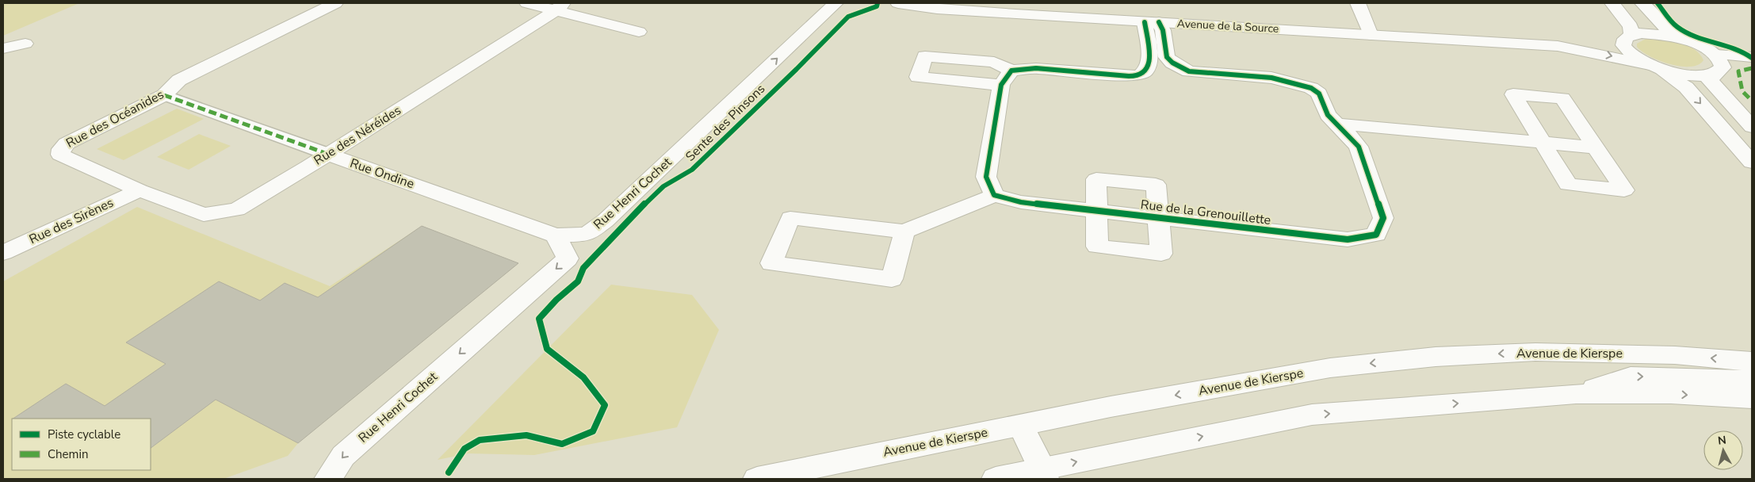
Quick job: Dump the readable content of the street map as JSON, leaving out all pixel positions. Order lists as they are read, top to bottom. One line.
{"streets":{"street":["Avenue de la Source","Rue des Océanides","Rue des Néréides","Rue Ondine","Rue Henri Cochet","Rue de la Grenouillette","Rue des Sirènes","Avenue de Kierspe"],"cycle path":["Sente des Pinsons"]},"crossings":[["Rue des Océanides","Rue des Néréides"],["Rue des Océanides","Rue Ondine"],["Rue des Océanides","Rue des Sirènes"],["Rue des Néréides","Rue Ondine"],["Rue des Néréides","Rue des Sirènes"],["Rue Ondine","Rue Henri Cochet"]],"legend":["Piste cyclable","Chemin"],"north":"top"}
